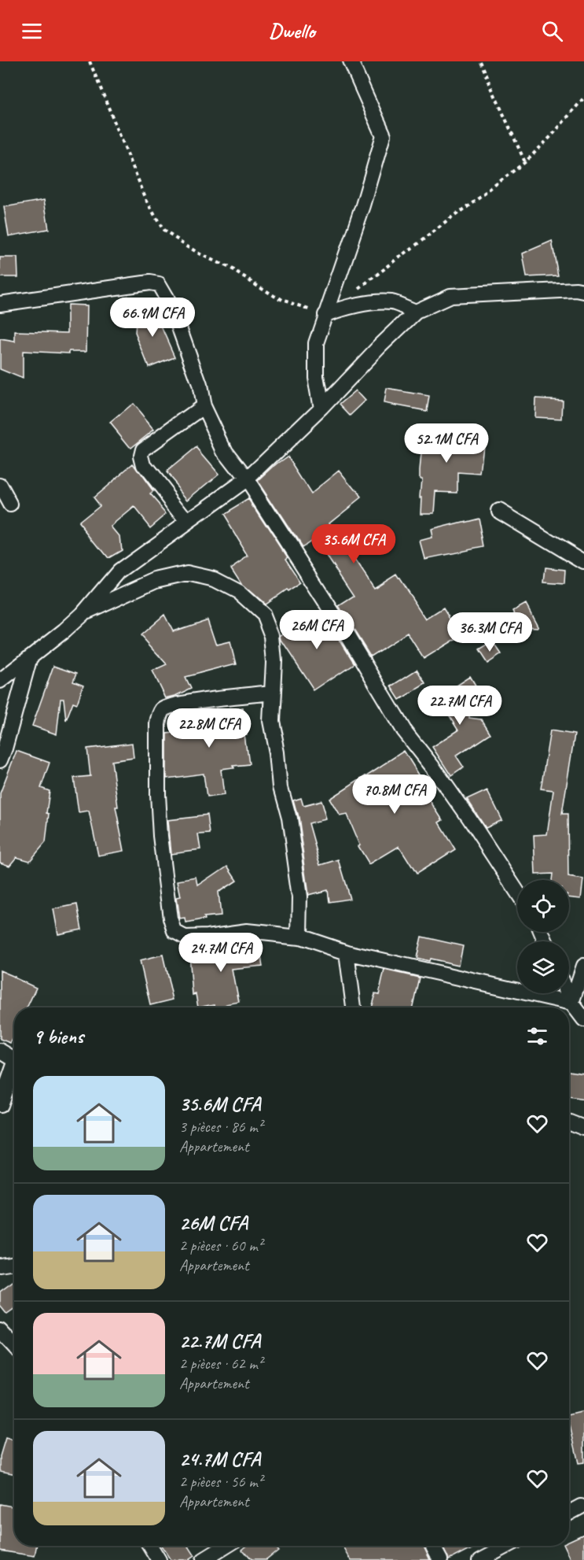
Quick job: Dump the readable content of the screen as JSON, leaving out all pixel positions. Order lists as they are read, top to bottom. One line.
{"page":{"header":"Dwello","price":["66.9M CFA","52.1M CFA","35.6M CFA","26M CFA","36.3M CFA","22.7M CFA","22.8M CFA","70.8M CFA","24.7M CFA"],"heading":"9 biens","list":[{"name":"35.6M CFA","note":"3 pièces · 86 m² · Appartement"},{"name":"26M CFA","note":"2 pièces · 60 m² · Appartement"},{"name":"22.7M CFA","note":"2 pièces · 62 m² · Appartement"},{"name":"24.7M CFA","note":"2 pièces · 56 m² · Appartement"}]}}
